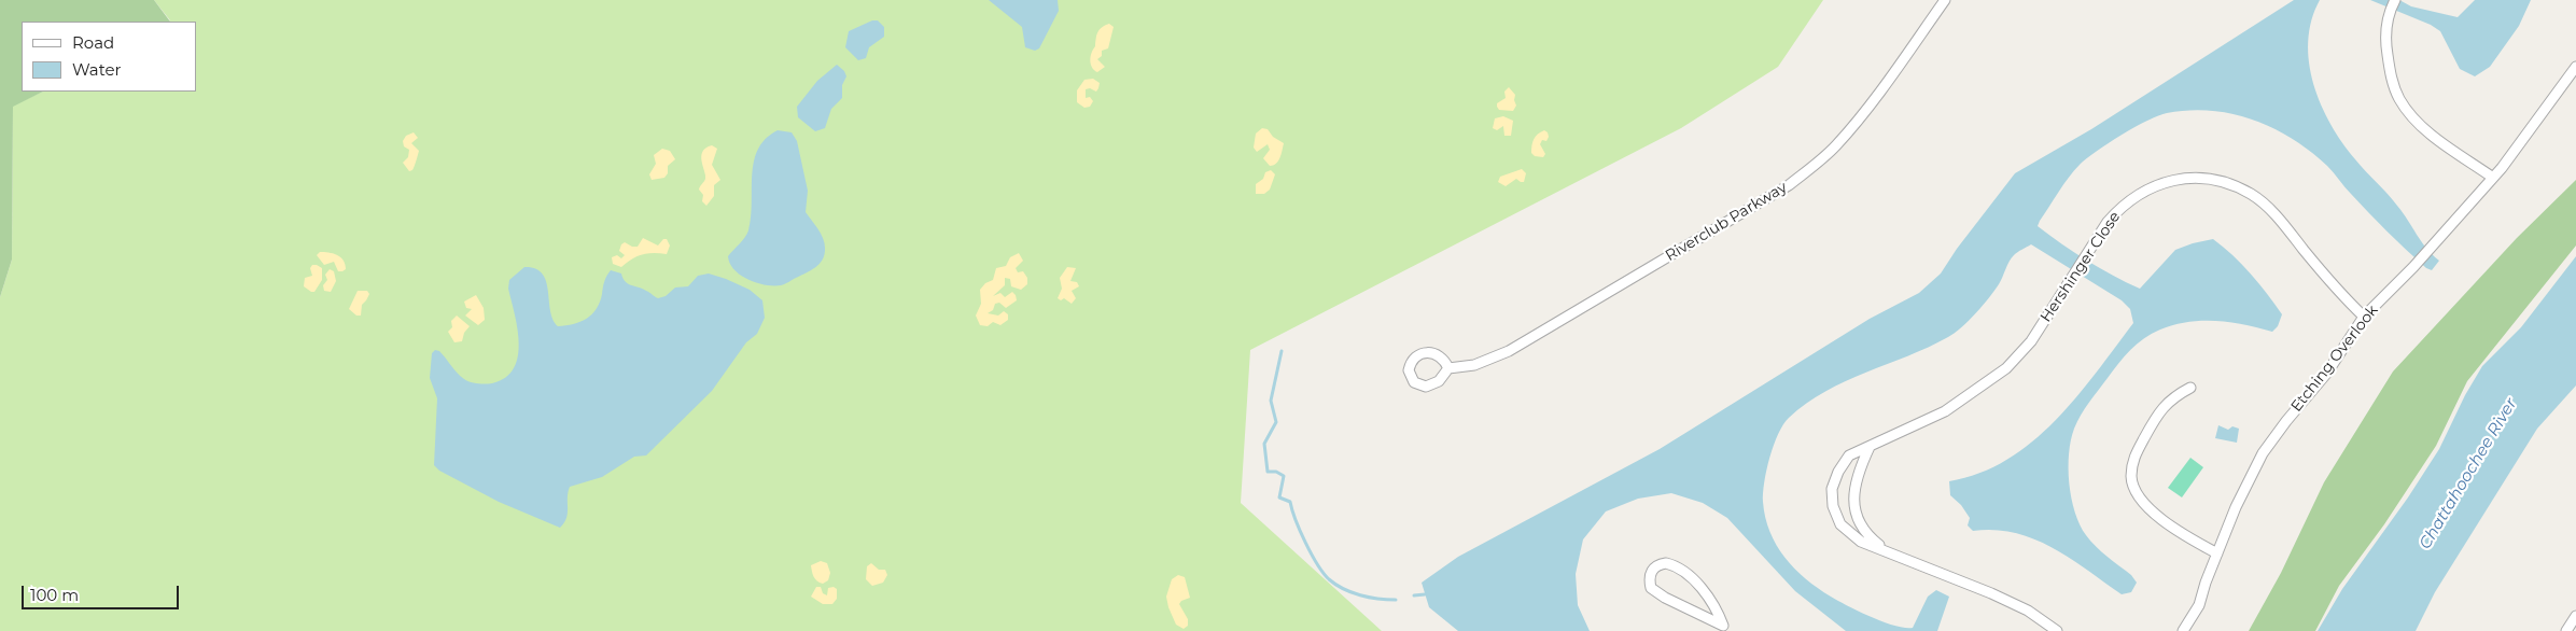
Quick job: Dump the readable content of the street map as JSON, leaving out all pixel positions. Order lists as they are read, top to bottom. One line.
{"streets":{"street":["Riverclub Parkway","Hershinger Close","Etching Overlook"]},"crossings":[["Hershinger Close","Etching Overlook"]],"water":["Chattahoochee River"],"legend":["Road","Water"],"scale_bar":"100 m"}
